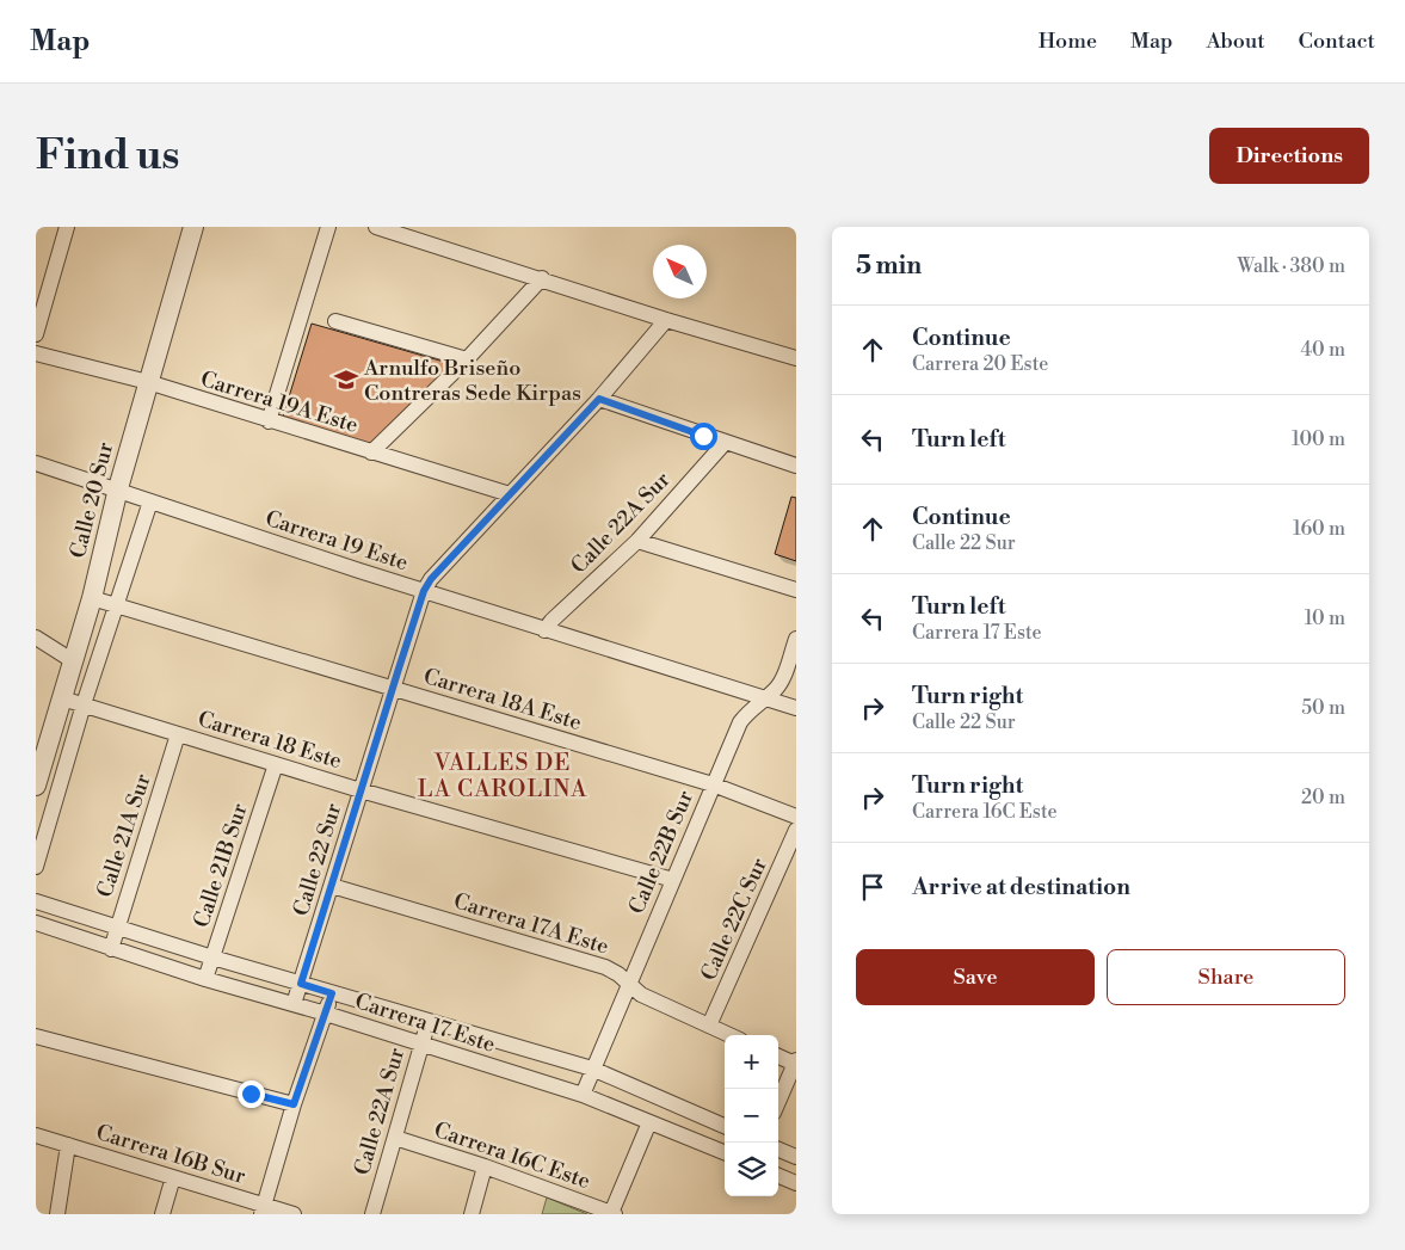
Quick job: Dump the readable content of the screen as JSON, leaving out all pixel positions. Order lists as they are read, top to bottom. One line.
{"streets":{"street":["Carrera 19A Este","Calle 20 Sur","Calle 22A Sur","Carrera 19 Este","Carrera 18A Este","Carrera 18 Este","Calle 21A Sur","Calle 22B Sur","Calle 22 Sur","Calle 21B Sur","Calle 22C Sur","Carrera 17A Este","Carrera 17 Este","Carrera 16B Sur","Carrera 16C Este"]},"crossings":[["Carrera 19A Este","Calle 20 Sur"],["Carrera 19A Este","Calle 22 Sur"],["Calle 20 Sur","Carrera 19 Este"],["Calle 20 Sur","Carrera 18A Este"],["Calle 20 Sur","Carrera 18 Este"],["Calle 22A Sur","Carrera 19 Este"],["Calle 22A Sur","Carrera 17 Este"],["Calle 22A Sur","Carrera 16C Este"],["Carrera 19 Este","Calle 22B Sur"],["Carrera 19 Este","Calle 22 Sur"],["Carrera 18A Este","Calle 22B Sur"],["Carrera 18A Este","Calle 22 Sur"],["Carrera 18 Este","Calle 21A Sur"],["Carrera 18 Este","Calle 22B Sur"],["Carrera 18 Este","Calle 22 Sur"],["Carrera 18 Este","Calle 21B Sur"],["Calle 21A Sur","Carrera 17 Este"],["Calle 22B Sur","Carrera 17A Este"],["Calle 22B Sur","Carrera 17 Este"],["Calle 22 Sur","Carrera 17A Este"],["Calle 22 Sur","Carrera 17 Este"],["Calle 21B Sur","Carrera 17 Este"],["Calle 22C Sur","Carrera 17A Este"]],"districts":["VALLES DE LA CAROLINA"],"places":{"school or university":["Arnulfo Briseño Contreras Sede Kirpas"]},"north":"top left","page":{"header":"Map","nav":["Home","Map","About","Contact"],"buttons":["Directions",["Save","Share"]],"title":"Find us","heading":["5 min","Walk · 380 m"],"list":[["Continue","Carrera 20 Este","40 m"],["Turn left","100 m"],["Continue","Calle 22 Sur","160 m"],["Turn left","Carrera 17 Este","10 m"],["Turn right","Calle 22 Sur","50 m"],["Turn right","Carrera 16C Este","20 m"],"Arrive at destination"],"map_buttons":["+","−"]}}
